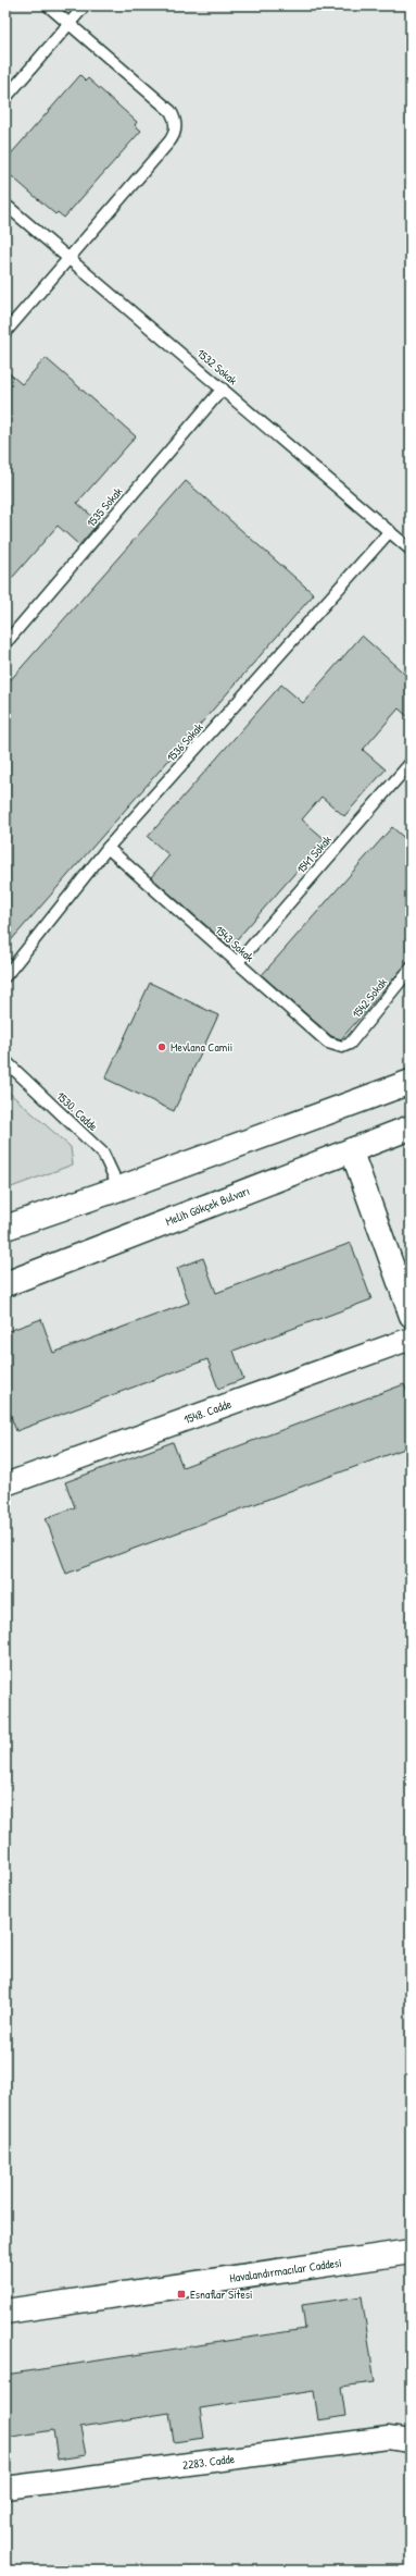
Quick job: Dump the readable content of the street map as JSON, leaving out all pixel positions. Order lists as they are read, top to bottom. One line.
{"streets":{"main road":["Melih Gökçek Bulvarı","Havalandırmacılar Caddesi"],"street":["1548. Cadde","2283. Cadde"],"lane":["1532 Sokak","1535 Sokak","1536 Sokak","1541 Sokak","1543 Sokak","1542 Sokak","1530. Cadde"]},"crossings":[["1532 Sokak","1535 Sokak"],["1532 Sokak","1536 Sokak"],["1536 Sokak","1543 Sokak"],["1541 Sokak","1543 Sokak"],["1543 Sokak","1542 Sokak"]],"places":{"other":["Mevlana Camii"],"transit":["Esnaflar Sitesi"]}}
